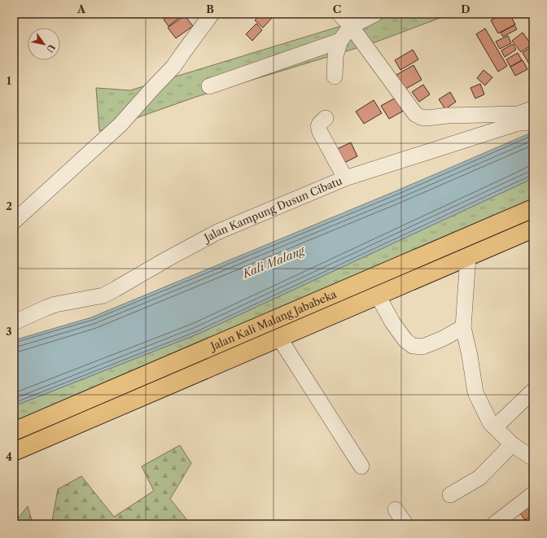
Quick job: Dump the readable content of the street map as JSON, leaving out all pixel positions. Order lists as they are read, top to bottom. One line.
{"streets":{"main road":["Jalan Kali Malang Jababeka"],"street":["Jalan Kampung Dusun Cibatu"]},"water":["Kali Malang"],"north":"bottom right","grid":{"columns":["A","B","C","D"],"rows":["1","2","3","4"]}}
